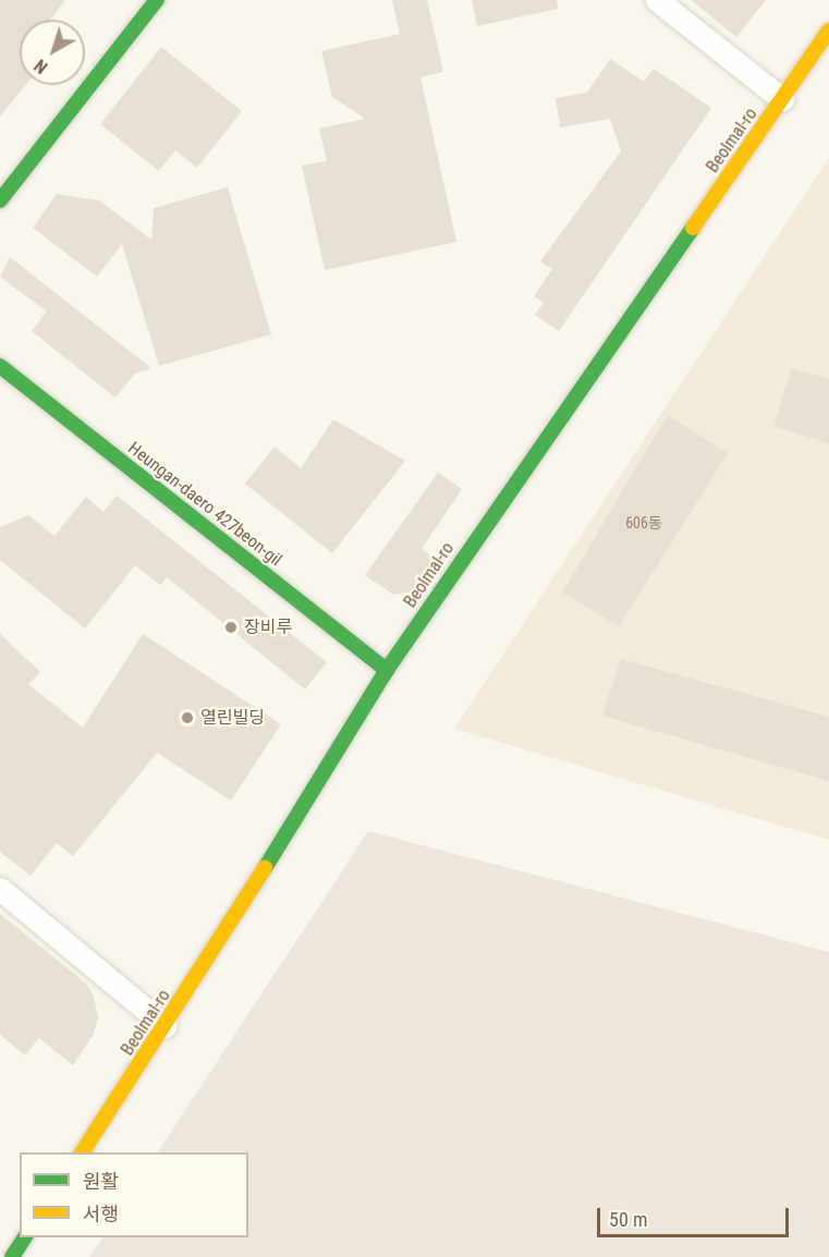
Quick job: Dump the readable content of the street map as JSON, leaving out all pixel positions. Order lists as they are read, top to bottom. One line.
{"streets":{"street":["Beolmal-ro","Heungan-daero 427beon-gil"]},"crossings":[["Beolmal-ro","Heungan-daero 427beon-gil"]],"places":["장비루","열린빌딩"],"house_numbers":["606동"],"legend":["원활","서행"],"scale_bar":"50 m","north":"bottom left"}
